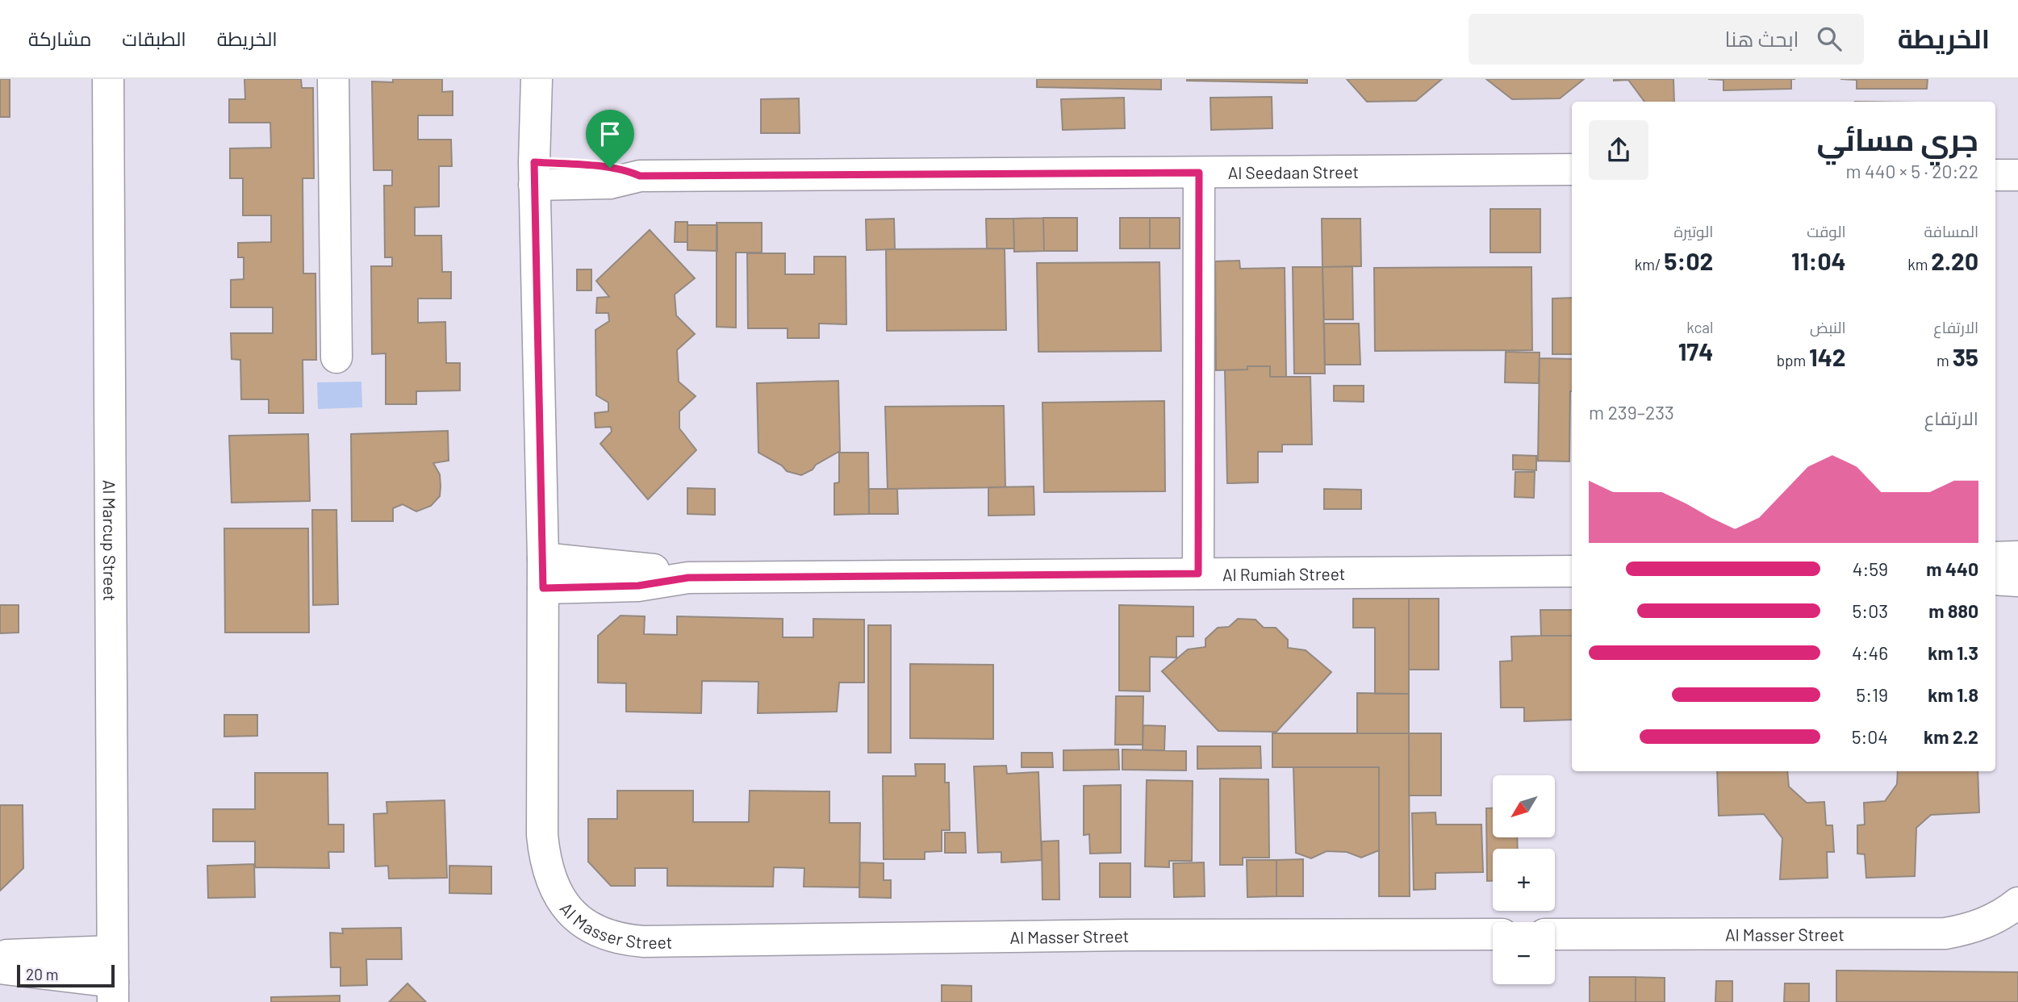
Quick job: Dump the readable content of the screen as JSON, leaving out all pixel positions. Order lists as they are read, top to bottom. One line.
{"streets":{"street":["Al Seedaan Street","Al Marcup Street","Al Rumiah Street","Al Masser Street"]},"crossings":[["Al Seedaan Street","Al Masser Street"],["Al Rumiah Street","Al Masser Street"]],"scale_bar":"20 m","north":"bottom left","page":{"header":"الخريطة","search":"ابحث هنا","nav":["الخريطة","الطبقات","مشاركة"],"heading":["جري مسائي","20:22 · 5 × 440 m"],"stats":[["المسافة","2.20 km"],["الوقت","11:04"],["الوتيرة","5:02 /km"],["الارتفاع","35 m"],["النبض","142 bpm"],["kcal","174"]],"chart":["الارتفاع","233–239 m"],"list":[{"name":"440 m","note":"4:59"},{"name":"880 m","note":"5:03"},{"name":"1.3 km","note":"4:46"},{"name":"1.8 km","note":"5:19"},{"name":"2.2 km","note":"5:04"}],"map_buttons":["+","−"],"scale":"20 m"}}
